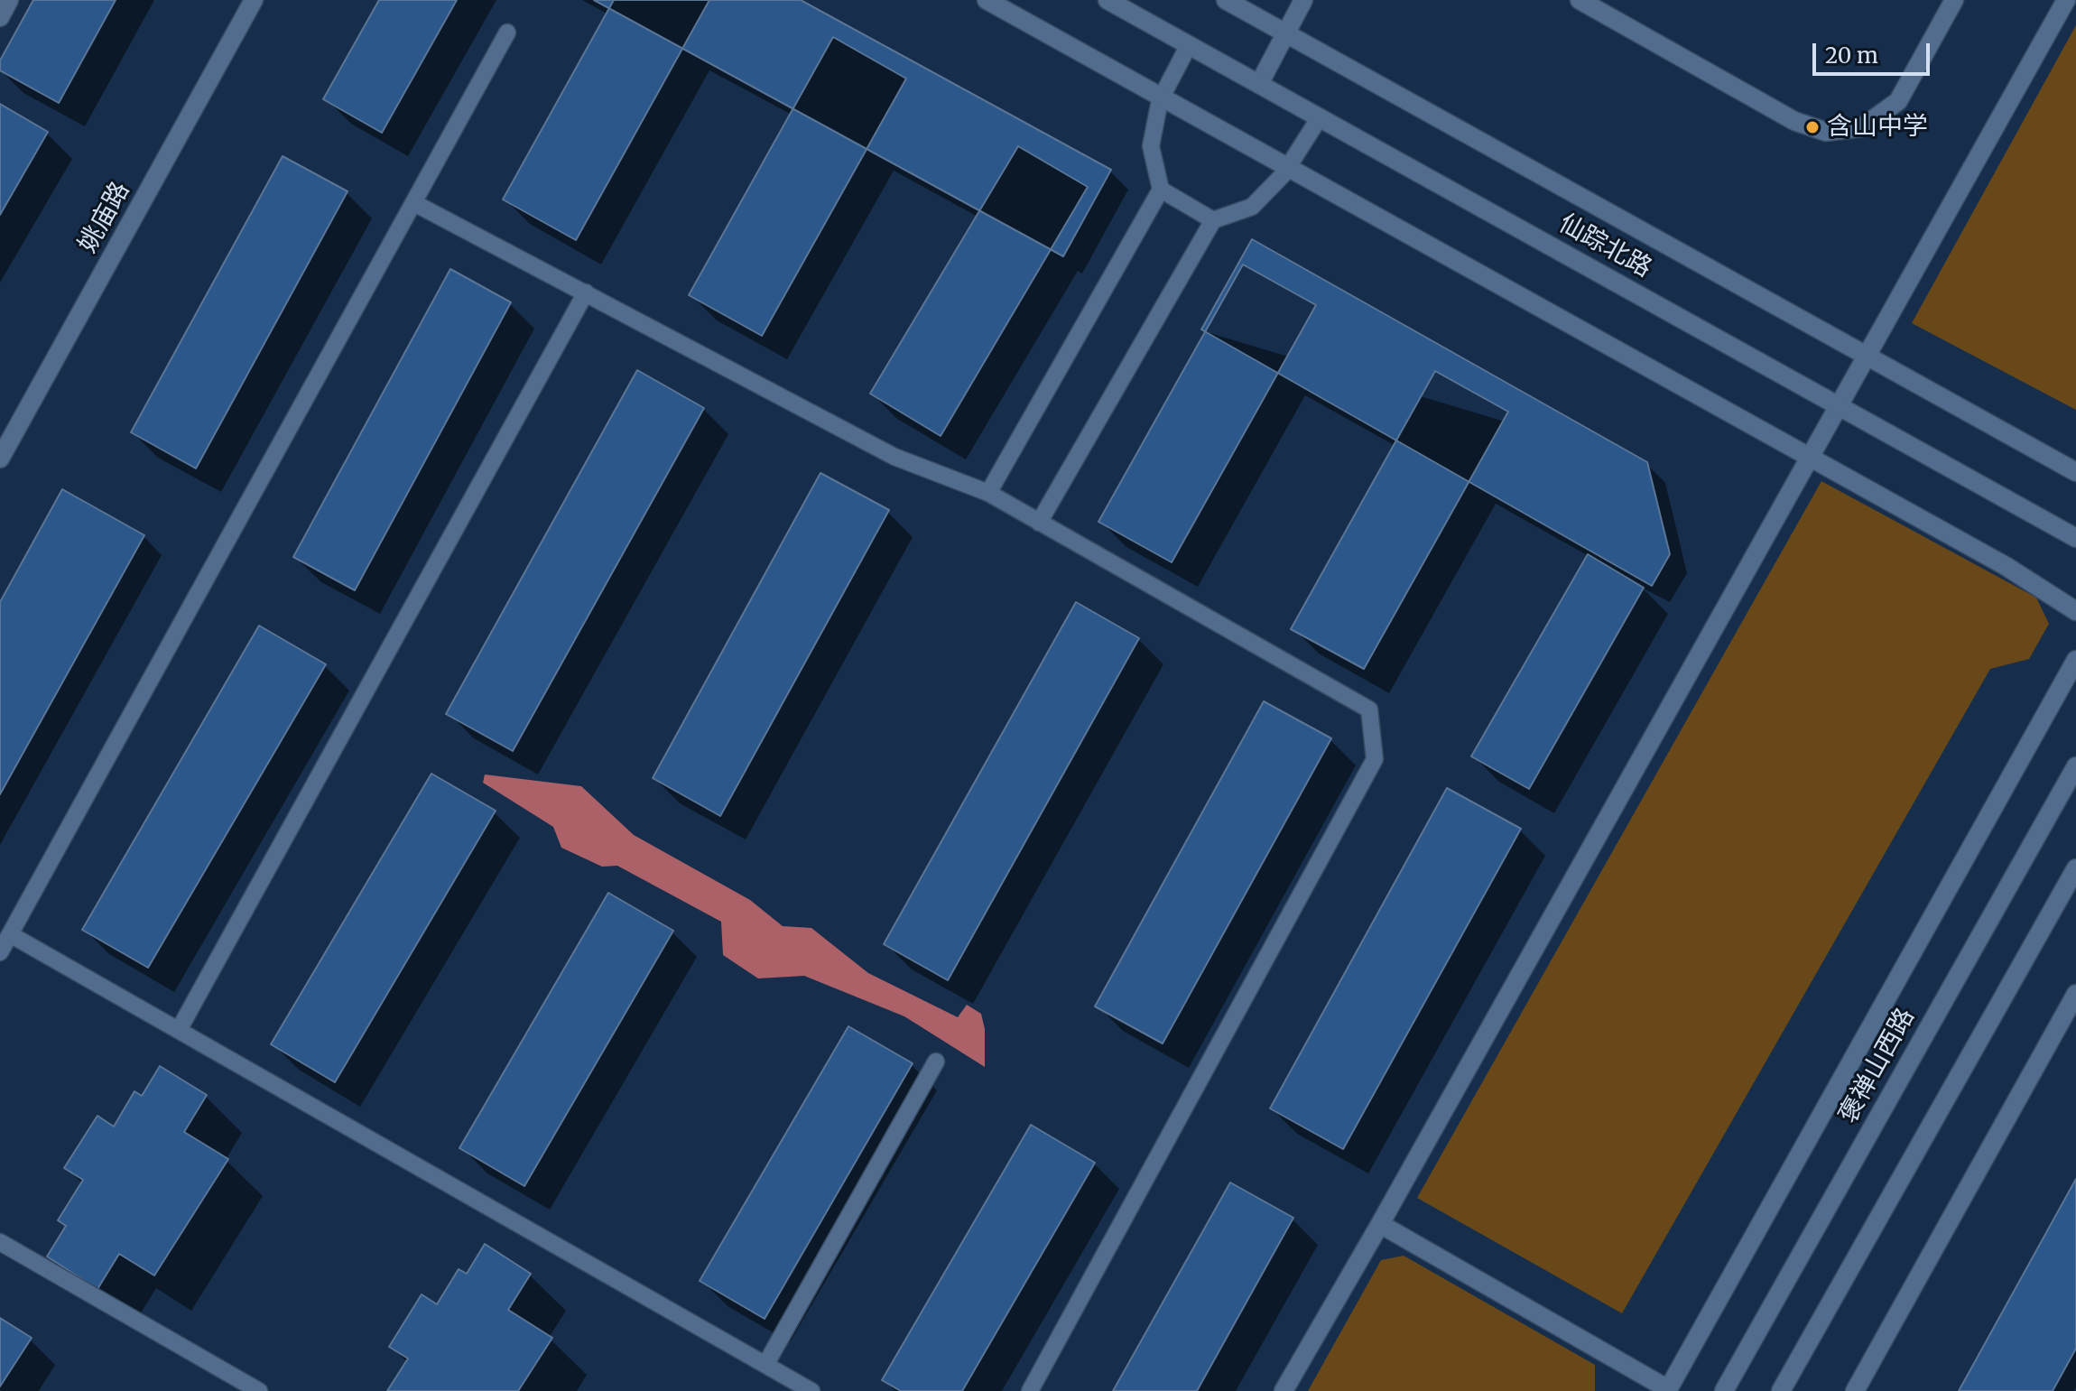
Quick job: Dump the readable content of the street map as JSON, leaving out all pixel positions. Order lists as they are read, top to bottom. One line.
{"streets":{"street":["姚庙路","仙踪北路","褒禅山西路"]},"places":["含山中学"],"scale_bar":"20 m"}
